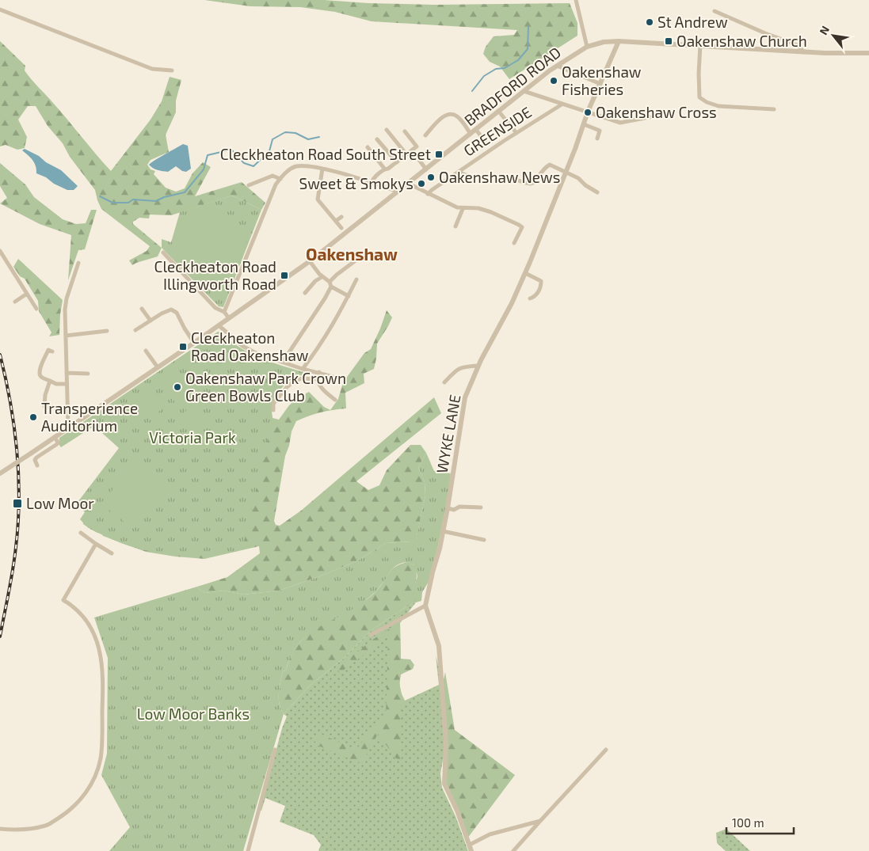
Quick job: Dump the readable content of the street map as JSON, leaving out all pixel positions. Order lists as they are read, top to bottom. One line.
{"streets":{"street":["BRADFORD ROAD","GREENSIDE","WYKE LANE"]},"crossings":[["BRADFORD ROAD","WYKE LANE"]],"districts":["Oakenshaw"],"parks":["Victoria Park","Low Moor Banks"],"places":{"other":["St Andrew","Oakenshaw Fisheries","Oakenshaw Cross","Oakenshaw News","Sweet & Smokys","Oakenshaw Park Crown Green Bowls Club","Transperience Auditorium"],"transit":["Oakenshaw Church","Cleckheaton Road South Street","Cleckheaton Road Illingworth Road","Cleckheaton Road Oakenshaw","Low Moor"]},"scale_bar":"100 m","north":"top left"}
